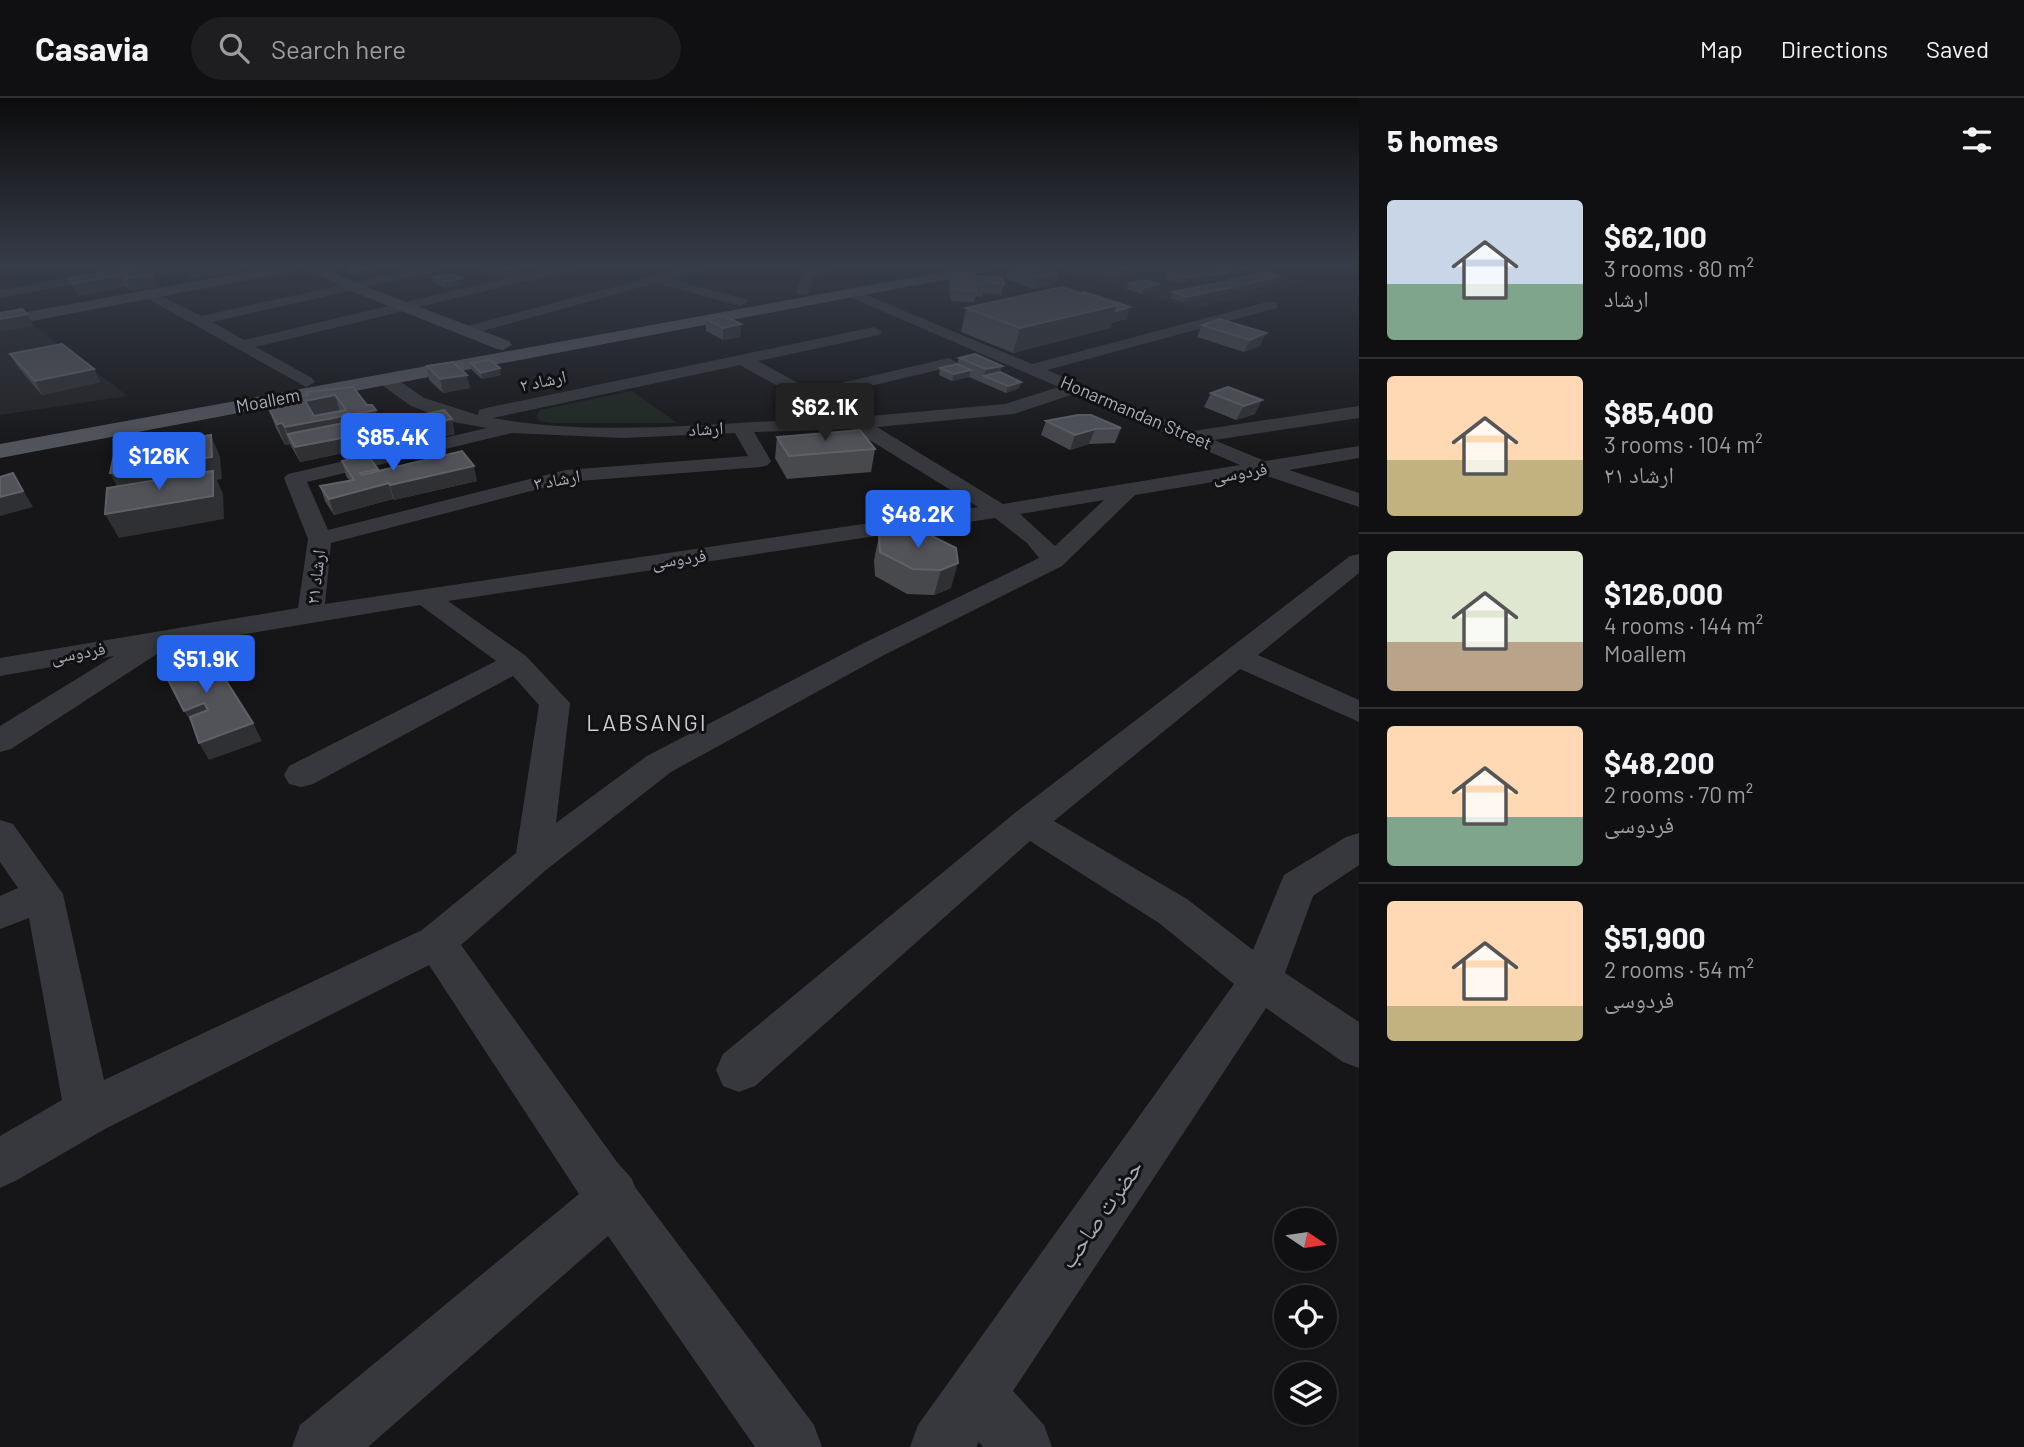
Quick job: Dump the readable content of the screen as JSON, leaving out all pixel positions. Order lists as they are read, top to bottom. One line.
{"streets":{"main road":["Moallem"],"street":["ارشاد ۲","Honarmandan Street","ارشاد","فردوسی","ارشاد ۳","ارشاد ۲۱","حضرت صاحب"]},"crossings":[["ارشاد ۲","ارشاد"],["Moallem","ارشاد"],["Honarmandan Street","ارشاد"],["Honarmandan Street","فردوسی"],["ارشاد","ارشاد ۳"],["ارشاد","ارشاد ۲۱"],["فردوسی","ارشاد ۲۱"],["ارشاد ۳","ارشاد ۲۱"]],"districts":["LABSANGI"],"north":"right","page":{"header":"Casavia","search":"Search here","nav":["Map","Directions","Saved"],"heading":"5 homes","list":[{"name":"$62,100","note":"3 rooms · 80 m² · ارشاد"},{"name":"$85,400","note":"3 rooms · 104 m² · ارشاد ۲۱"},{"name":"$126,000","note":"4 rooms · 144 m² · Moallem"},{"name":"$48,200","note":"2 rooms · 70 m² · فردوسی"},{"name":"$51,900","note":"2 rooms · 54 m² · فردوسی"}],"price":["$62.1K","$85.4K","$126K","$48.2K","$51.9K"]}}
